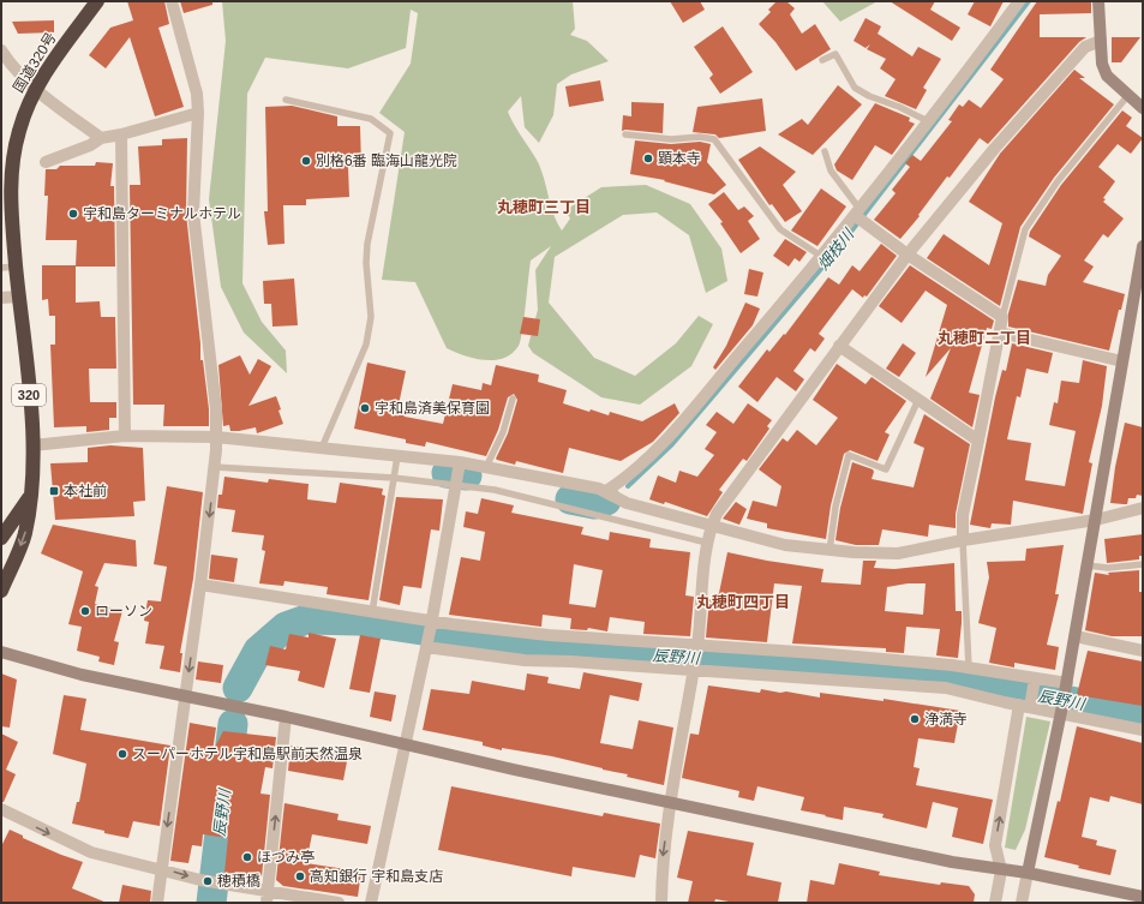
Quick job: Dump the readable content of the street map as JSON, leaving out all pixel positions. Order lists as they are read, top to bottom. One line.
{"streets":{"highway":["国道320号","320"]},"districts":["丸穂町三丁目","丸穂町二丁目","丸穂町四丁目"],"water":["畑枝川","辰野川"],"places":{"other":["顕本寺","別格6番 臨海山龍光院","宇和島ターミナルホテル","宇和島済美保育園","ローソン","浄満寺","スーパーホテル宇和島駅前天然温泉","ほづみ亭","高知銀行 宇和島支店","穂積橋"],"transit":["本社前"]}}
